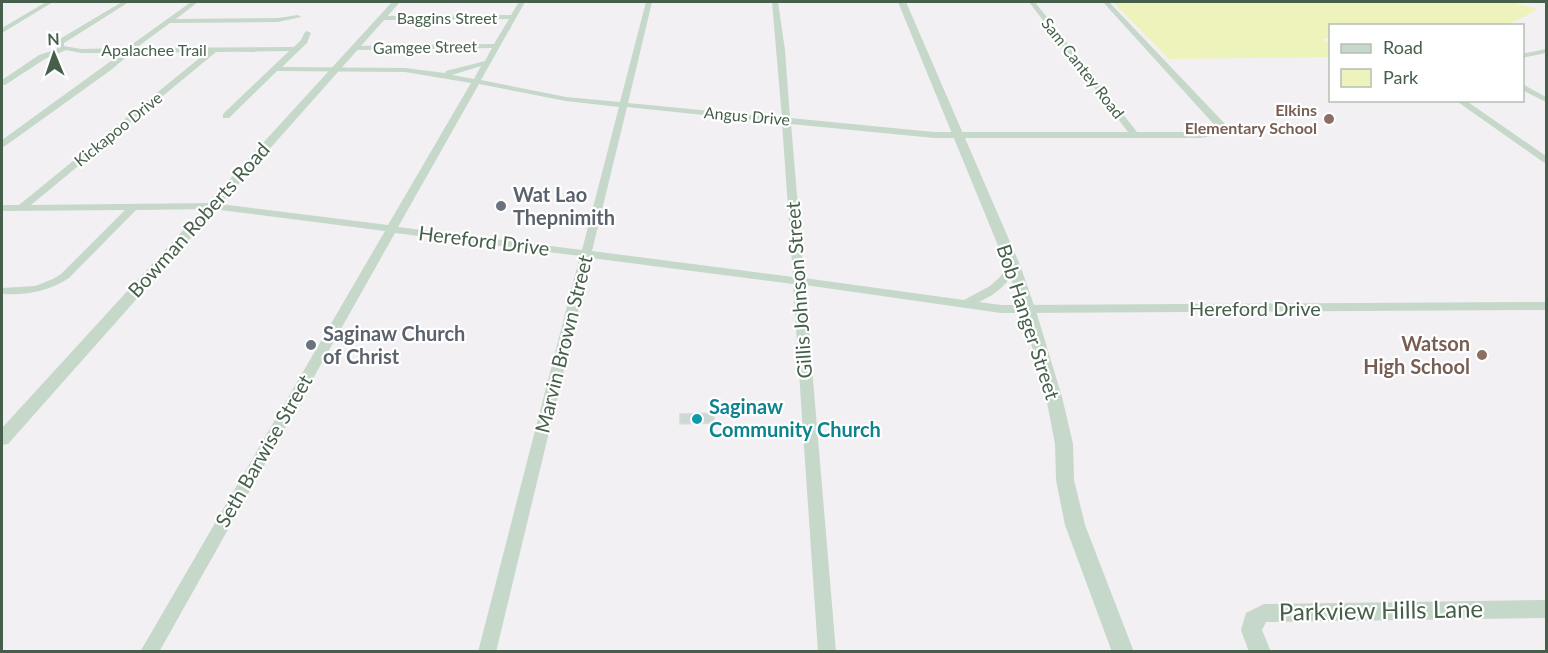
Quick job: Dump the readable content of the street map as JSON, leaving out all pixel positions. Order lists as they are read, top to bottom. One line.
{"streets":{"street":["Baggins Street","Gamgee Street","Apalachee Trail","Sam Cantey Road","Angus Drive","Kickapoo Drive","Bowman Roberts Road","Hereford Drive","Gillis Johnson Street","Bob Hanger Street","Marvin Brown Street","Seth Barwise Street","Parkview Hills Lane"]},"crossings":[["Baggins Street","Bowman Roberts Road"],["Baggins Street","Seth Barwise Street"],["Gamgee Street","Bowman Roberts Road"],["Gamgee Street","Seth Barwise Street"],["Apalachee Trail","Kickapoo Drive"],["Sam Cantey Road","Angus Drive"],["Angus Drive","Bowman Roberts Road"],["Angus Drive","Gillis Johnson Street"],["Angus Drive","Bob Hanger Street"],["Angus Drive","Marvin Brown Street"],["Angus Drive","Seth Barwise Street"],["Kickapoo Drive","Hereford Drive"],["Bowman Roberts Road","Hereford Drive"],["Hereford Drive","Gillis Johnson Street"],["Hereford Drive","Bob Hanger Street"],["Hereford Drive","Marvin Brown Street"],["Hereford Drive","Seth Barwise Street"]],"places":["Elkins Elementary School","Wat Lao Thepnimith","Saginaw Church of Christ","Watson High School","Saginaw Community Church"],"legend":["Road","Park"],"north":"top"}
